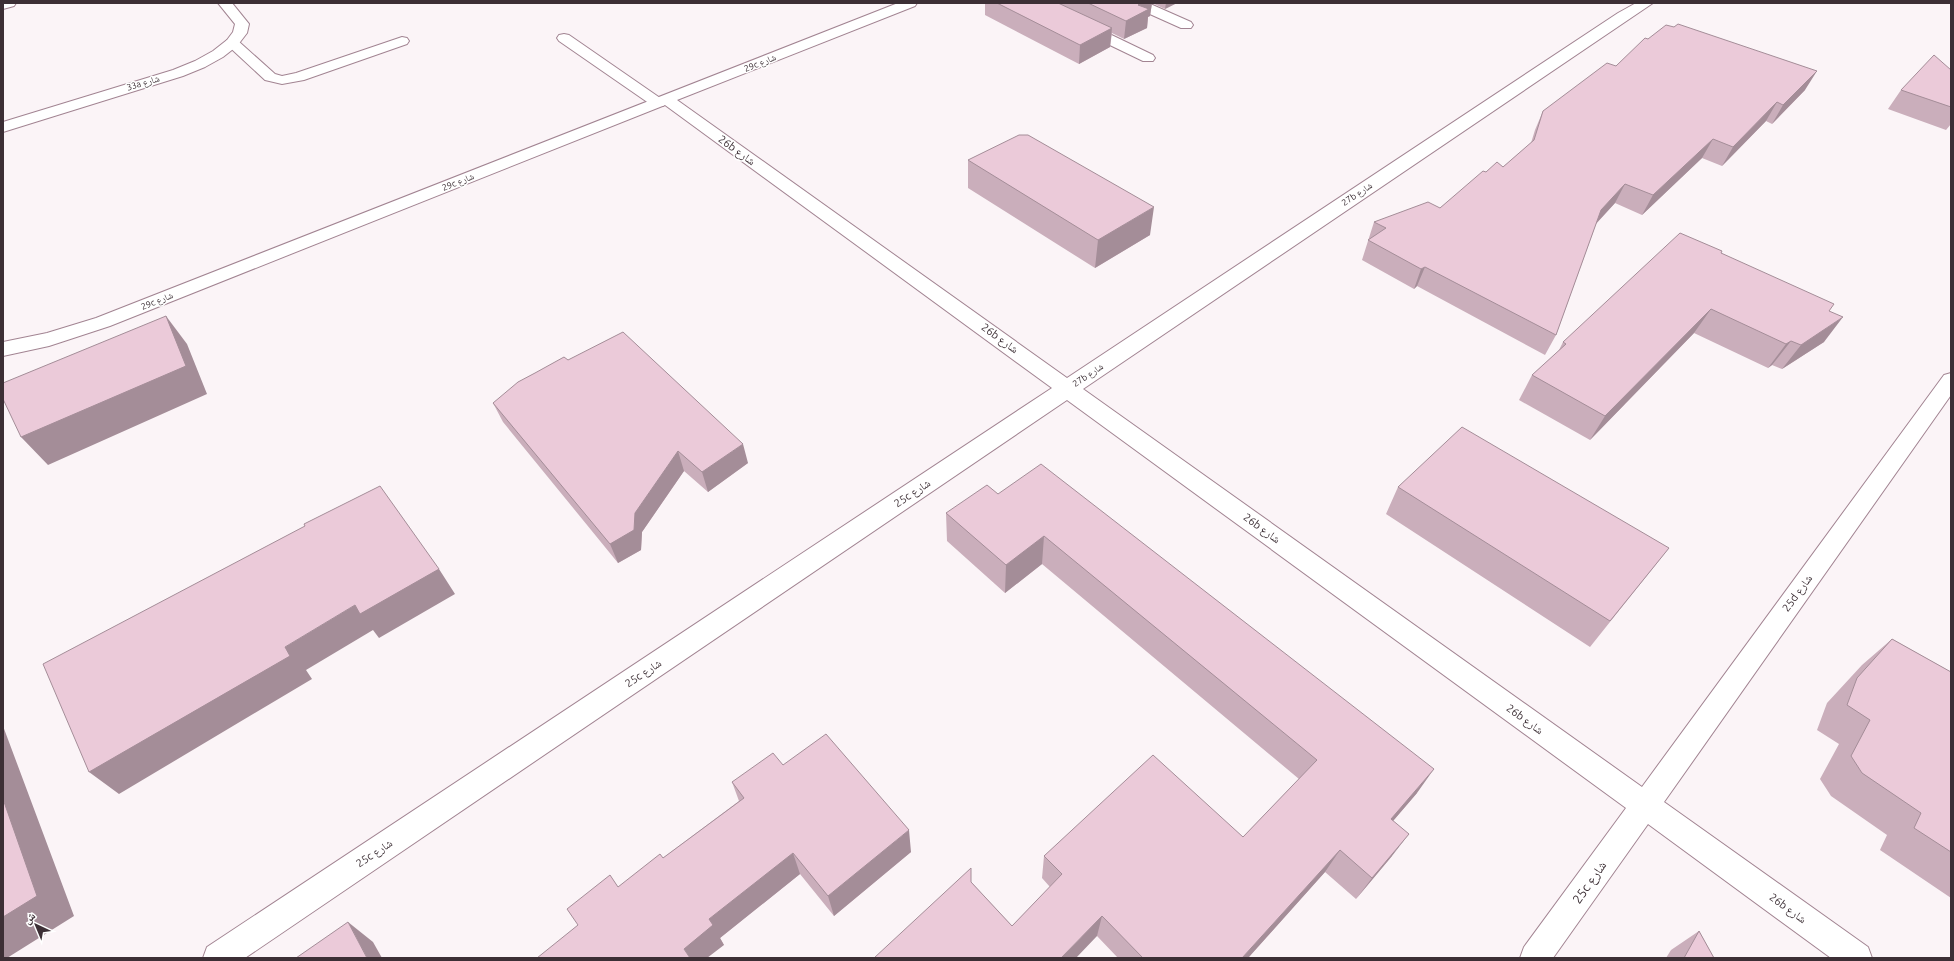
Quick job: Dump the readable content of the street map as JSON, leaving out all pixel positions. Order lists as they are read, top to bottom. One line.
{"streets":{"street":["29c شارع","33a شارع","26b شارع","27b شارع","25c شارع","25d شارع"]},"crossings":[["29c شارع","26b شارع"],["26b شارع","27b شارع"],["26b شارع","25c شارع"],["26b شارع","25d شارع"],["27b شارع","25c شارع"],["25c شارع","25d شارع"]],"north":"top left"}
